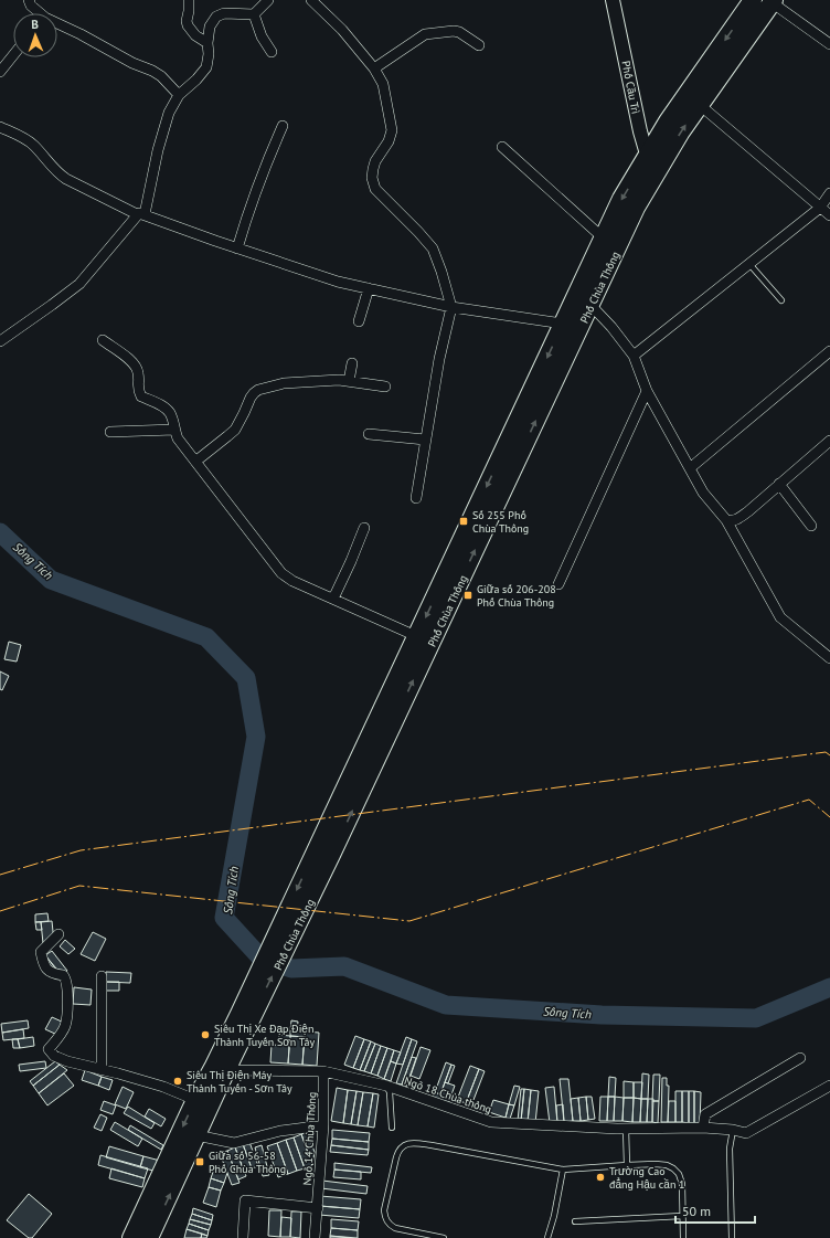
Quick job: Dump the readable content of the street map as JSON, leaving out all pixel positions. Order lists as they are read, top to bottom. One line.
{"streets":{"highway":["Phố Chùa Thông"],"street":["Phố Cầu Trì","Ngõ 18 Chùa thông","Ngõ 14 Chùa Thông"]},"crossings":[["Phố Cầu Trì","Phố Chùa Thông"],["Phố Chùa Thông","Ngõ 18 Chùa thông"],["Ngõ 18 Chùa thông","Ngõ 14 Chùa Thông"]],"water":["Sông Tích"],"places":{"transit":["Số 255 Phố Chùa Thông","Giữa số 206-208 Phố Chùa Thông","Giữa số 56-58 Phố Chùa Thông"],"other":["Siêu Thị Xe Đạp Điện Thành Tuyến Sơn Tây","Siêu Thị Điện Máy Thành Tuyến - Sơn Tây","Trường Cao đẳng Hậu cần 1"]},"scale_bar":"50 m","north":"top"}
